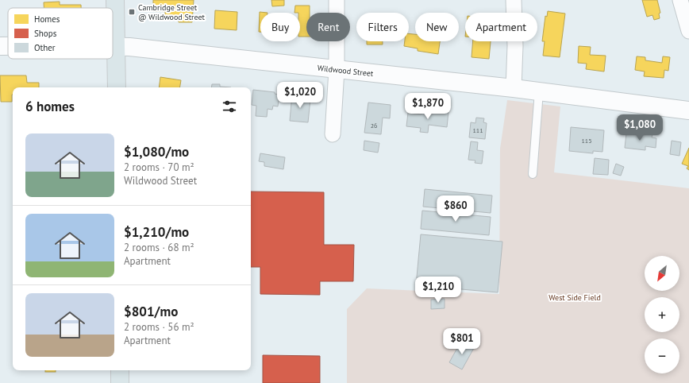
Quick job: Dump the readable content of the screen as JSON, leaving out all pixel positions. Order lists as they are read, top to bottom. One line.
{"streets":{"street":["Wildwood Street"]},"parks":["West Side Field"],"places":{"transit":["Cambridge Street @ Wildwood Street"]},"house_numbers":["26","111","115"],"legend":["Homes","Shops","Other"],"north":"bottom left","page":{"chip":["Buy","Rent","Filters","New","Apartment"],"price":["$1,020","$1,870","$1,080","$860","$1,210","$801"],"heading":"6 homes","list":[{"name":"$1,080/mo","note":"2 rooms · 70 m² · Wildwood Street"},{"name":"$1,210/mo","note":"2 rooms · 68 m² · Apartment"},{"name":"$801/mo","note":"2 rooms · 56 m² · Apartment"}],"map_buttons":["+","−"]}}
